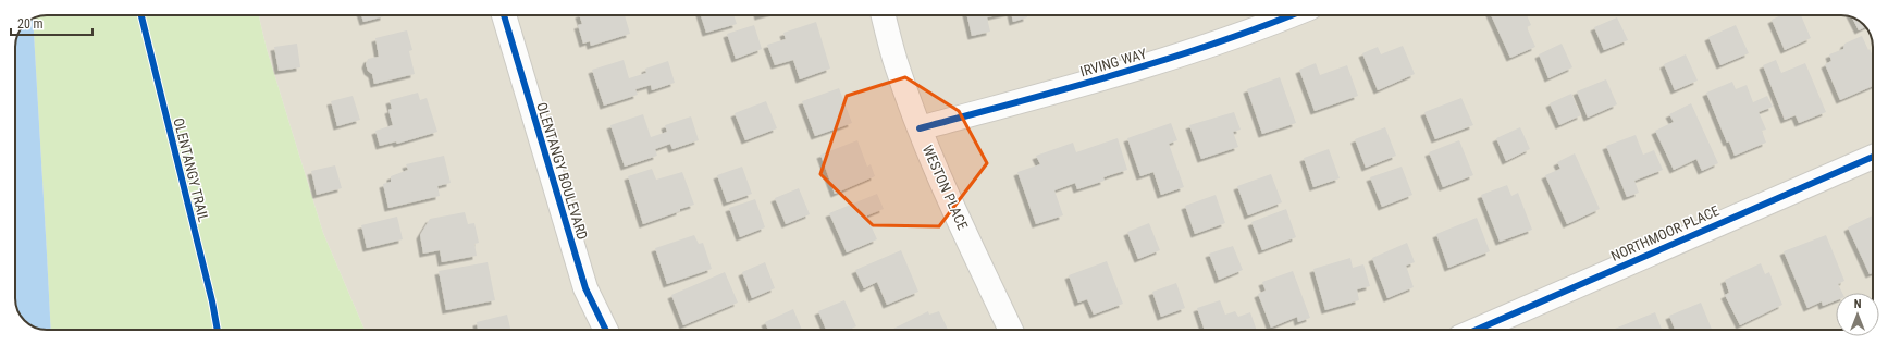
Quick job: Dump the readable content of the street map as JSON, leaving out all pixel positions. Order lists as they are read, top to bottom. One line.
{"streets":{"street":["IRVING WAY","OLENTANGY BOULEVARD","WESTON PLACE","NORTHMOOR PLACE"],"cycle path":["OLENTANGY TRAIL"]},"crossings":[["IRVING WAY","WESTON PLACE"]],"scale_bar":"20 m","north":"top"}
